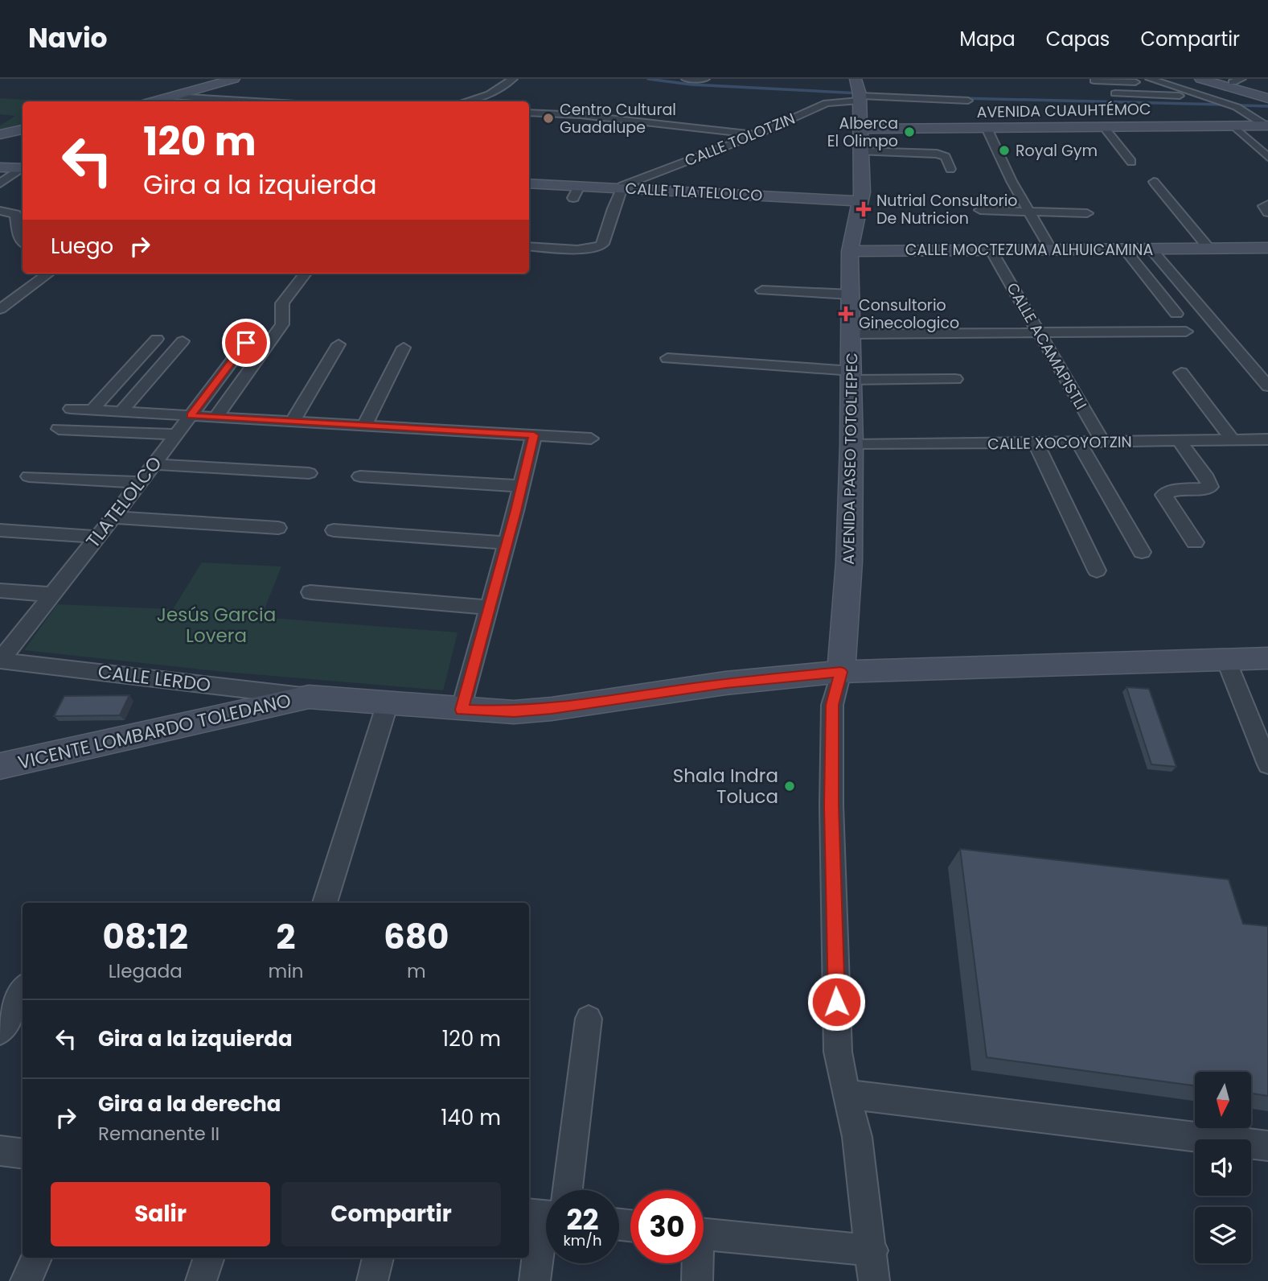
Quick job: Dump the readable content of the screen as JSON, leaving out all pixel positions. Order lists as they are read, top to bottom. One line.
{"streets":{"main road":["AVENIDA CUAUHTÉMOC","CALLE TLATELOLCO","CALLE MOCTEZUMA ALHUICAMINA","AVENIDA PASEO TOTOLTEPEC","VICENTE LOMBARDO TOLEDANO"],"street":["CALLE TOLOTZIN","CALLE ACAMAPISTLI","CALLE XOCOYOTZIN","TLATELOLCO","CALLE LERDO"]},"crossings":[["AVENIDA CUAUHTÉMOC","AVENIDA PASEO TOTOLTEPEC"],["CALLE TOLOTZIN","CALLE TLATELOLCO"],["CALLE TOLOTZIN","AVENIDA PASEO TOTOLTEPEC"],["CALLE TLATELOLCO","AVENIDA PASEO TOTOLTEPEC"],["CALLE MOCTEZUMA ALHUICAMINA","CALLE ACAMAPISTLI"],["CALLE MOCTEZUMA ALHUICAMINA","AVENIDA PASEO TOTOLTEPEC"],["CALLE ACAMAPISTLI","CALLE XOCOYOTZIN"],["CALLE XOCOYOTZIN","AVENIDA PASEO TOTOLTEPEC"],["AVENIDA PASEO TOTOLTEPEC","VICENTE LOMBARDO TOLEDANO"],["TLATELOLCO","CALLE LERDO"],["CALLE LERDO","VICENTE LOMBARDO TOLEDANO"]],"parks":["Jesús Garcia Lovera"],"places":{"other":["Centro Cultural Guadalupe","Alberca El Olimpo","Royal Gym","Shala Indra Toluca"],"health":["Nutrial Consultorio De Nutricion","Consultorio Ginecologico"]},"north":"bottom","page":{"header":"Navio","nav":["Mapa","Capas","Compartir"],"turn":["120 m","Gira a la izquierda"],"then":"Luego","eta":["08:12","Llegada","2","min","680","m"],"list":[{"name":"Gira a la izquierda","value":"120 m"},{"name":"Gira a la derecha","note":"Remanente II","value":"140 m"}],"buttons":["Salir","Compartir"],"speed":"22 km/h","limit":"30"}}
